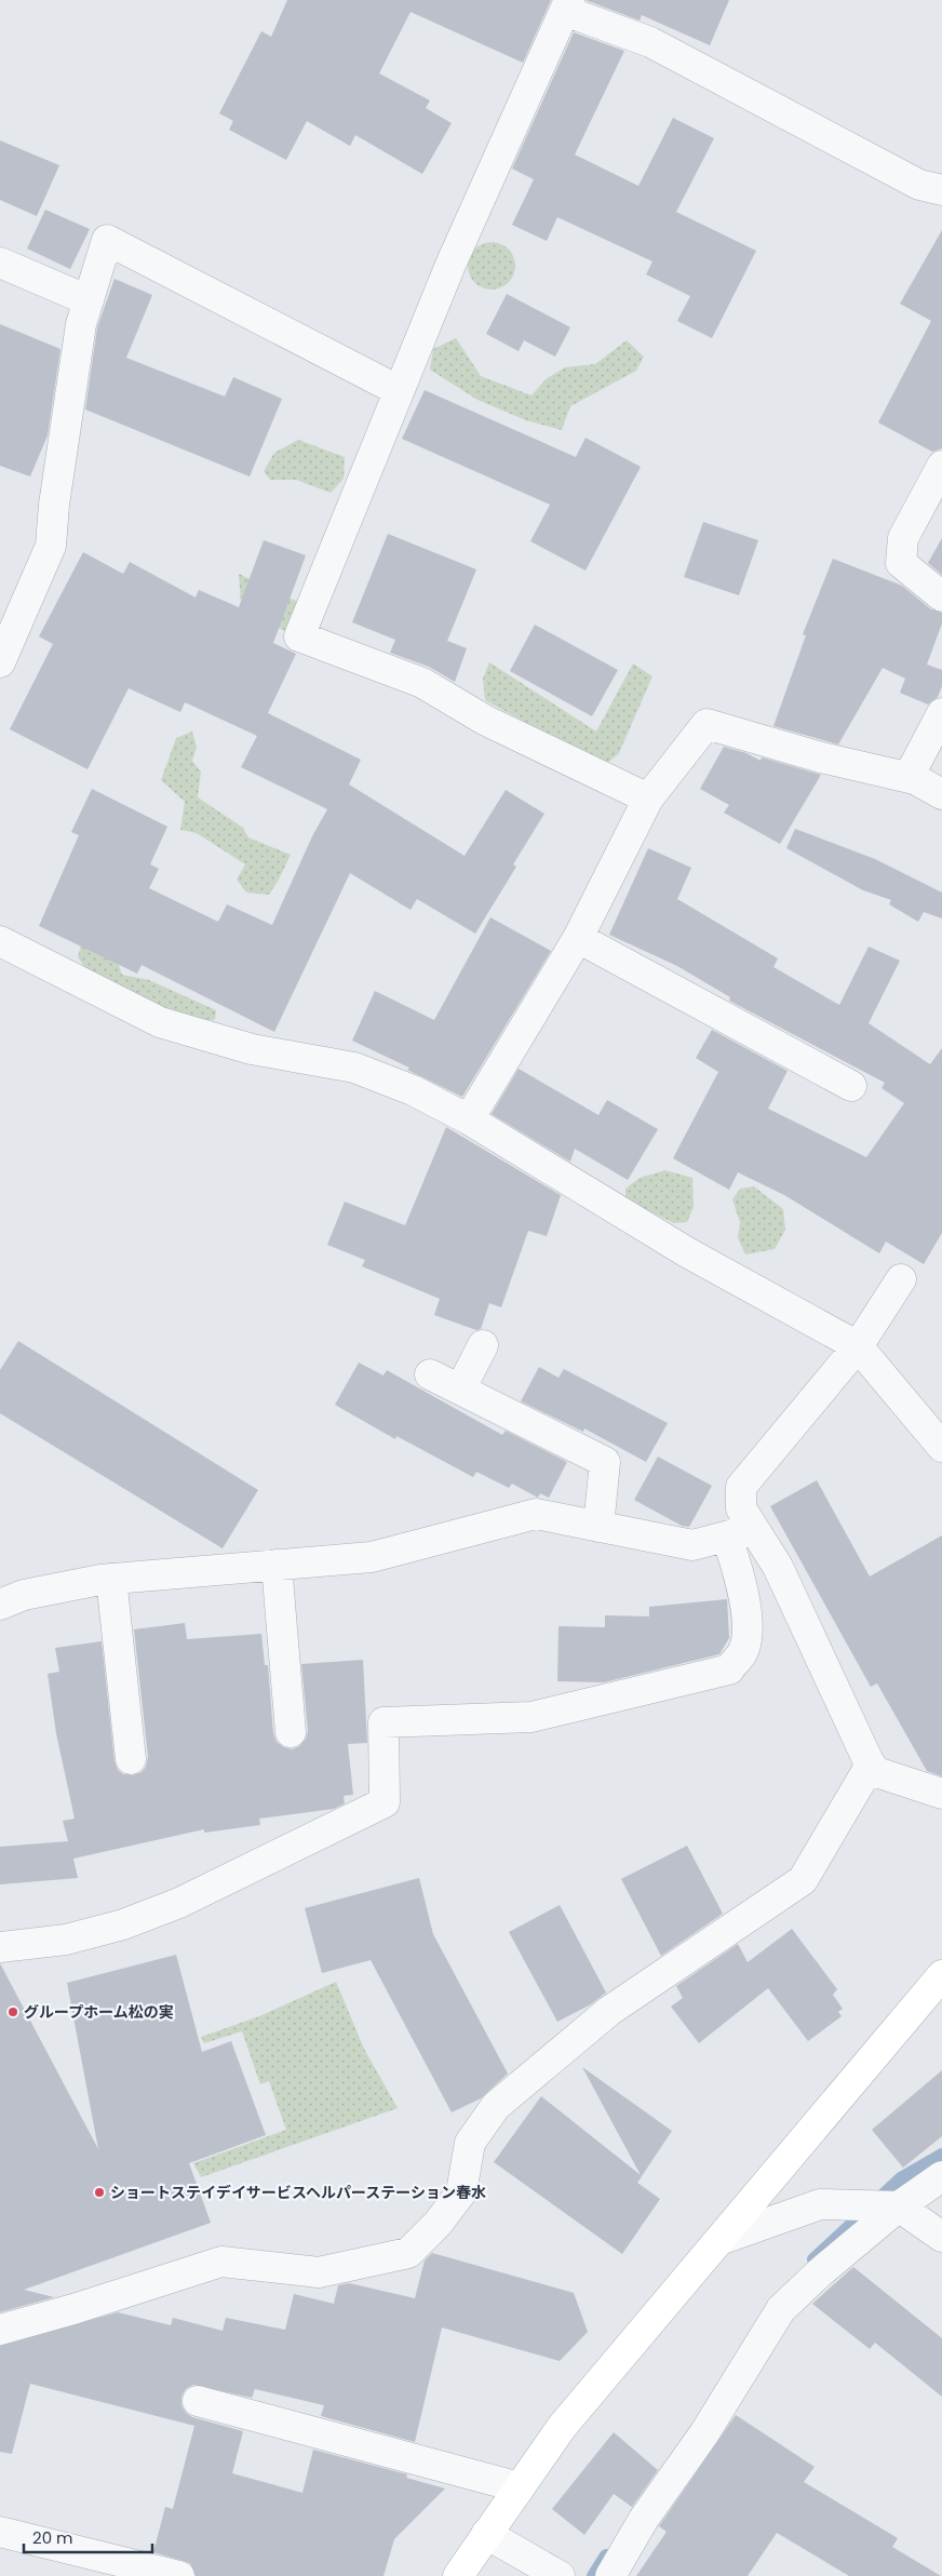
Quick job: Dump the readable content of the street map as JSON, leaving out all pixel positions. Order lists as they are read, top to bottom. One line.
{"places":["グループホーム松の実","ショートステイデイサービスヘルパーステーション春水"],"scale_bar":"20 m"}
